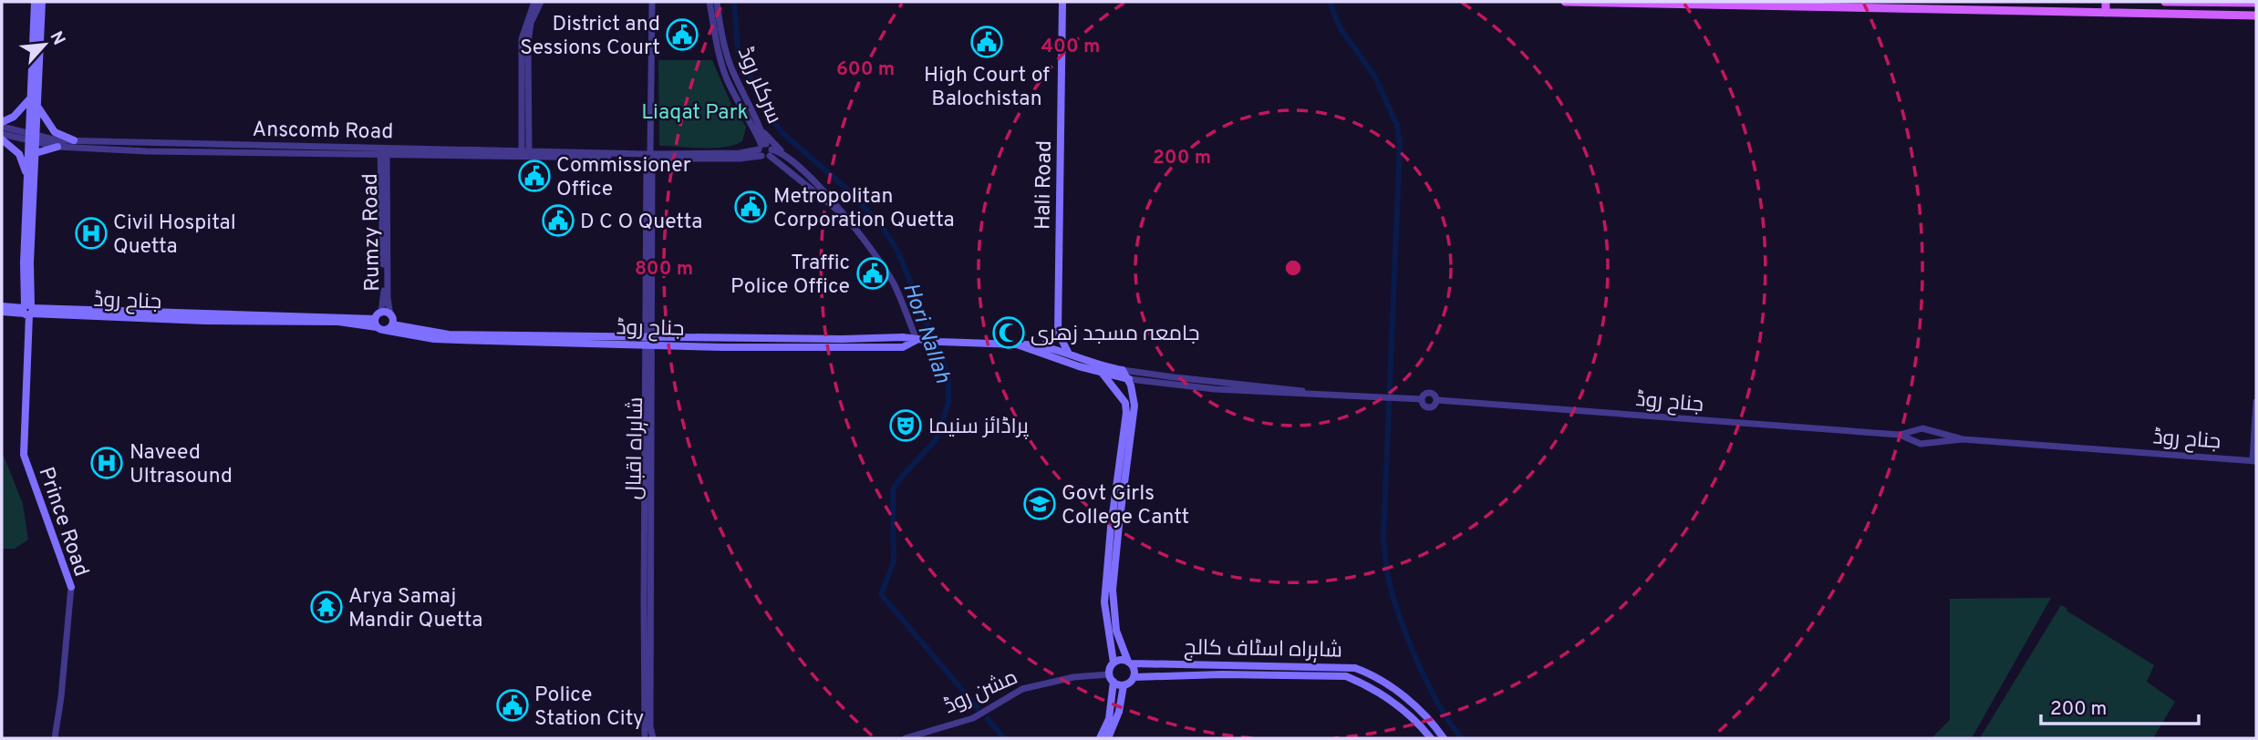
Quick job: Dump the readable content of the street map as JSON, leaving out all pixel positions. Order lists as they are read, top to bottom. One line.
{"streets":{"main road":["Hali Road","جناح روڈ","Prince Road","شاہراہ اسٹاف کالج"],"street":["سرکلر روڈ","Anscomb Road","Rumzy Road","شاہراہ اقبال","مشن روڈ"]},"crossings":[["سرکلر روڈ","Anscomb Road"],["سرکلر روڈ","جناح روڈ"],["Anscomb Road","Rumzy Road"],["Anscomb Road","Prince Road"],["Hali Road","جناح روڈ"],["Rumzy Road","جناح روڈ"],["جناح روڈ","شاہراہ اقبال"],["جناح روڈ","Prince Road"],["شاہراہ اسٹاف کالج","مشن روڈ"]],"water":["Hori Nallah"],"parks":["Liaqat Park"],"places":{"public building":["District and Sessions Court","High Court of Balochistan","Commissioner Office","Metropolitan Corporation Quetta","D C O Quetta","Traffic Police Office","Police Station City"],"hospital":["Civil Hospital Quetta","Naveed Ultrasound"],"mosque":["جامعہ مسجد زھری"],"theatre":["پراڈائز سنیما"],"school or university":["Govt Girls College Cantt"],"temple":["Arya Samaj Mandir Quetta"]},"scale_bar":"200 m","north":"top right","rings":["400 m","600 m","200 m","800 m"]}
